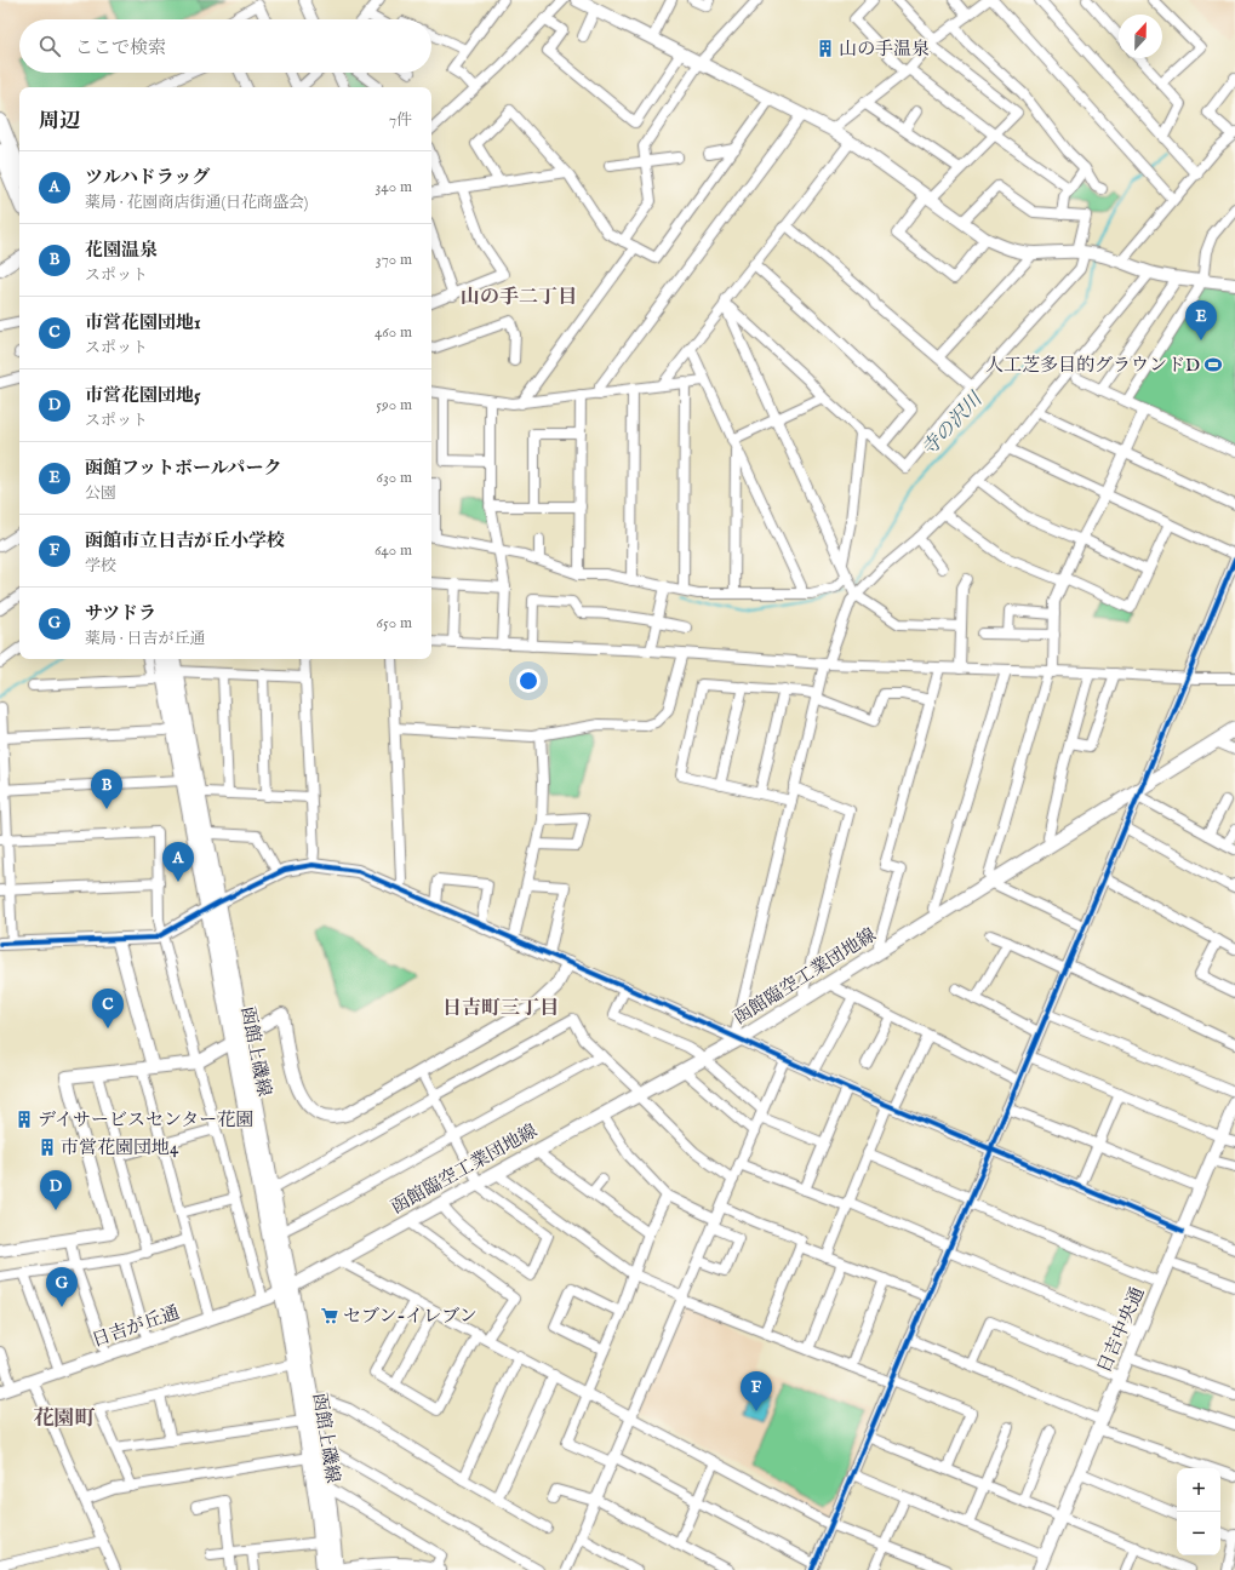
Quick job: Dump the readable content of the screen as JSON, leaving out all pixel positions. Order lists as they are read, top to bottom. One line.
{"streets":{"main road":["函館臨空工業団地線","函館上磯線"],"street":["日吉が丘通","日吉中央通"]},"crossings":[["函館臨空工業団地線","函館上磯線"],["函館臨空工業団地線","日吉が丘通"],["函館上磯線","日吉が丘通"]],"districts":["山の手二丁目","日吉町三丁目","花園町"],"water":["寺の沢川"],"places":{"building":["山の手温泉","デイサービスセンター花園","市営花園団地4"],"sports":["人工芝多目的グラウンドD"],"supermarket":["セブン-イレブン"]},"north":"top","page":{"search":"ここで検索","heading":["周辺","7件"],"list":[{"mark":"A","name":"ツルハドラッグ","note":"薬局 · 花園商店街通(日花商盛会)","value":"340 m"},{"mark":"B","name":"花園温泉","note":"スポット","value":"370 m"},{"mark":"C","name":"市営花園団地1","note":"スポット","value":"460 m"},{"mark":"D","name":"市営花園団地5","note":"スポット","value":"590 m"},{"mark":"E","name":"函館フットボールパーク","note":"公園","value":"630 m"},{"mark":"F","name":"函館市立日吉が丘小学校","note":"学校","value":"640 m"},{"mark":"G","name":"サツドラ","note":"薬局 · 日吉が丘通","value":"650 m"}],"pins":["E","B","A","C","D","G","F"],"map_buttons":["+","−"]}}
